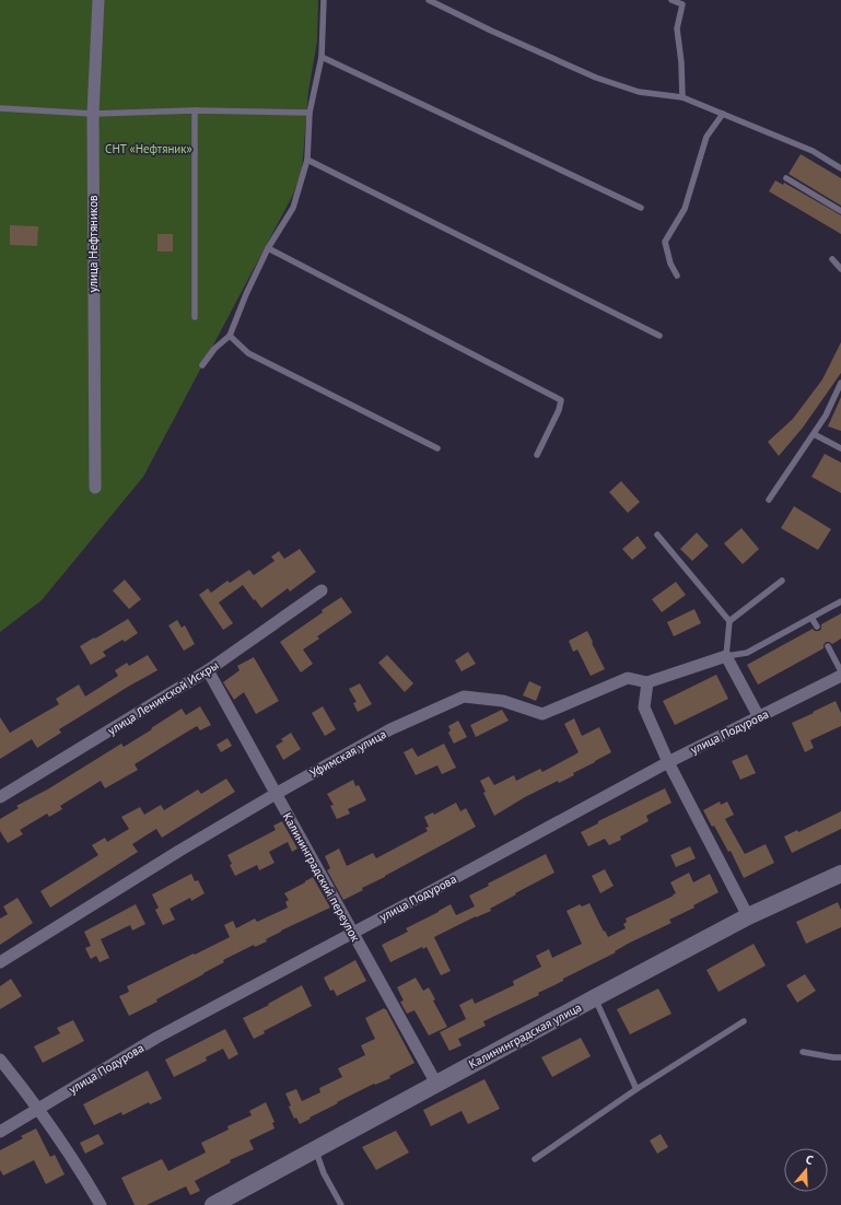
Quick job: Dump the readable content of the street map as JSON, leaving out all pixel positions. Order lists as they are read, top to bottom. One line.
{"streets":{"street":["улица Нефтяников","улица Ленинской Искры","улица Подурова","Уфимская улица","Калининградский переулок","Калининградская улица"]},"crossings":[["улица Ленинской Искры","Калининградский переулок"],["улица Подурова","Калининградский переулок"],["Уфимская улица","Калининградский переулок"],["Калининградский переулок","Калининградская улица"]],"parks":["СНТ «Нефтяник»"],"north":"top"}
